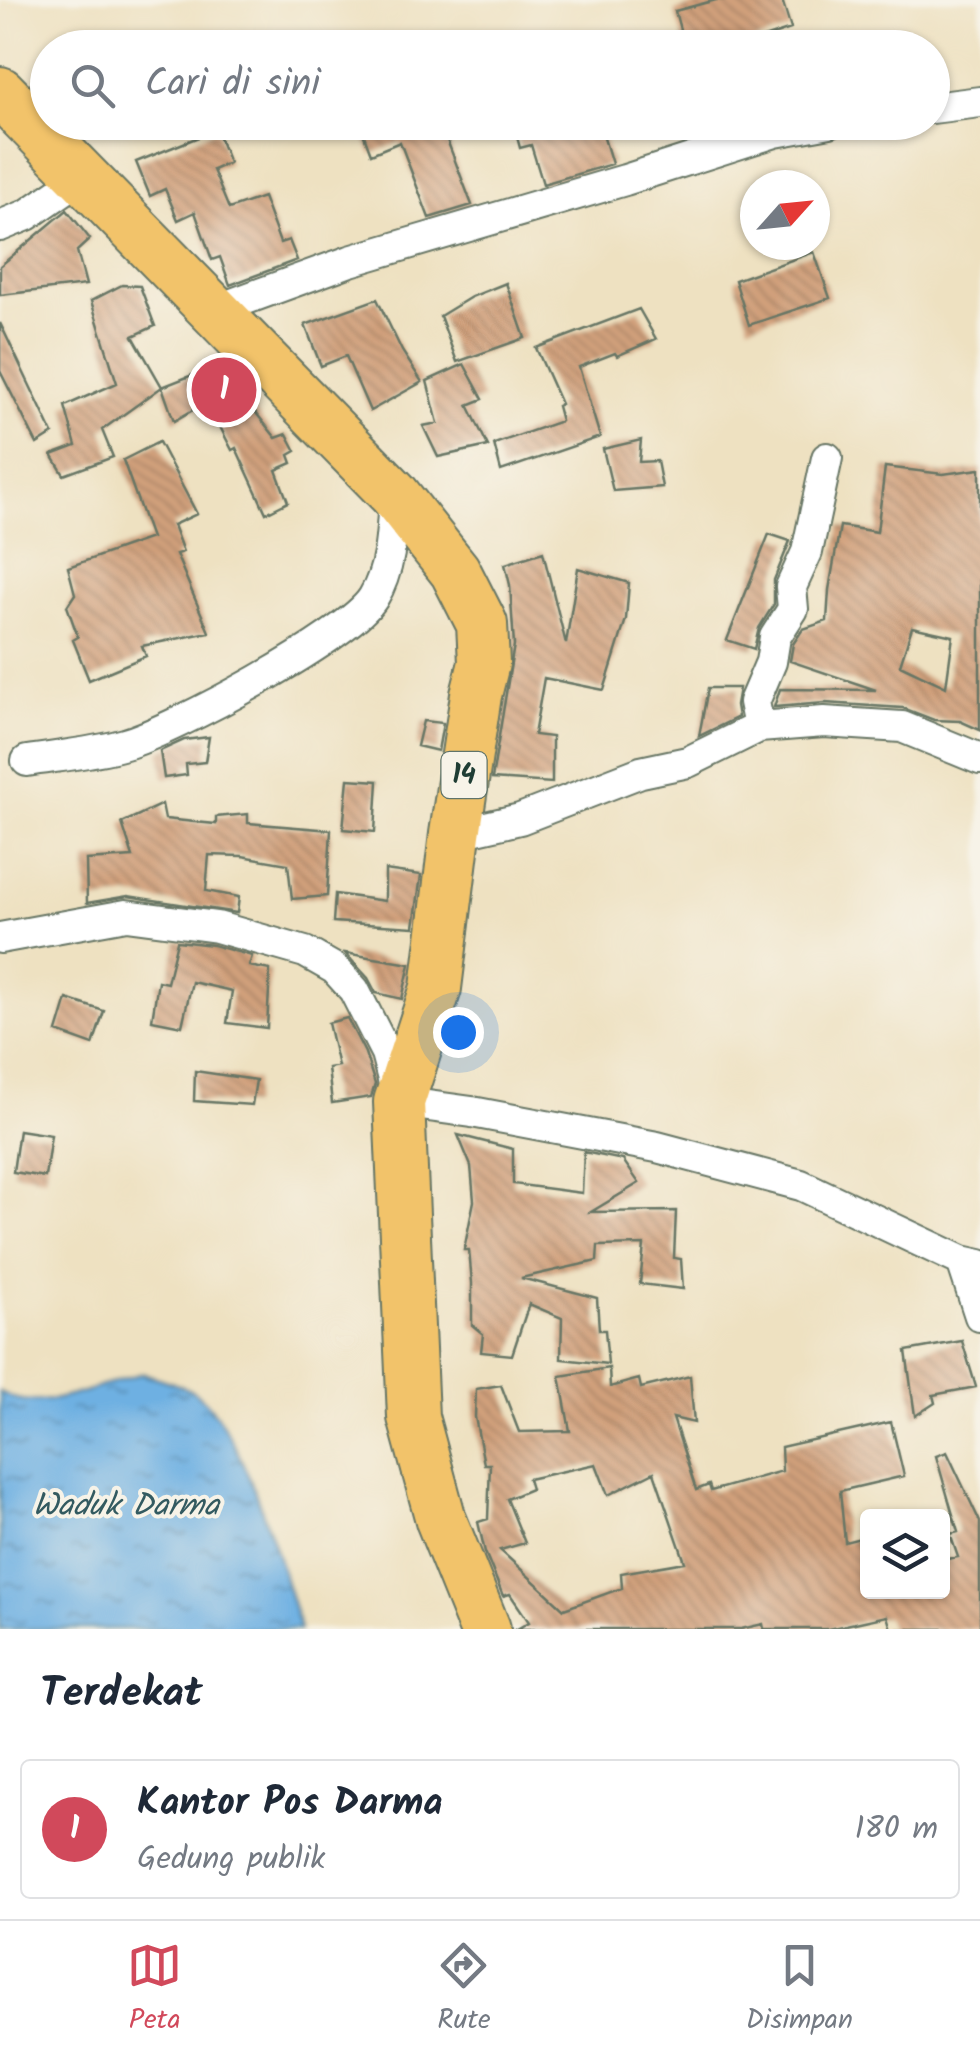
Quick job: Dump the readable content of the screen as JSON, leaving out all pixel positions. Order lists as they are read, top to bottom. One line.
{"streets":{"highway":["14"]},"water":["Waduk Darma"],"north":"top right","page":{"search":"Cari di sini","pins":"1","heading":"Terdekat","list":[{"mark":"1","name":"Kantor Pos Darma","note":"Gedung publik","value":"180 m"}],"nav":["Peta","Rute","Disimpan"]}}
